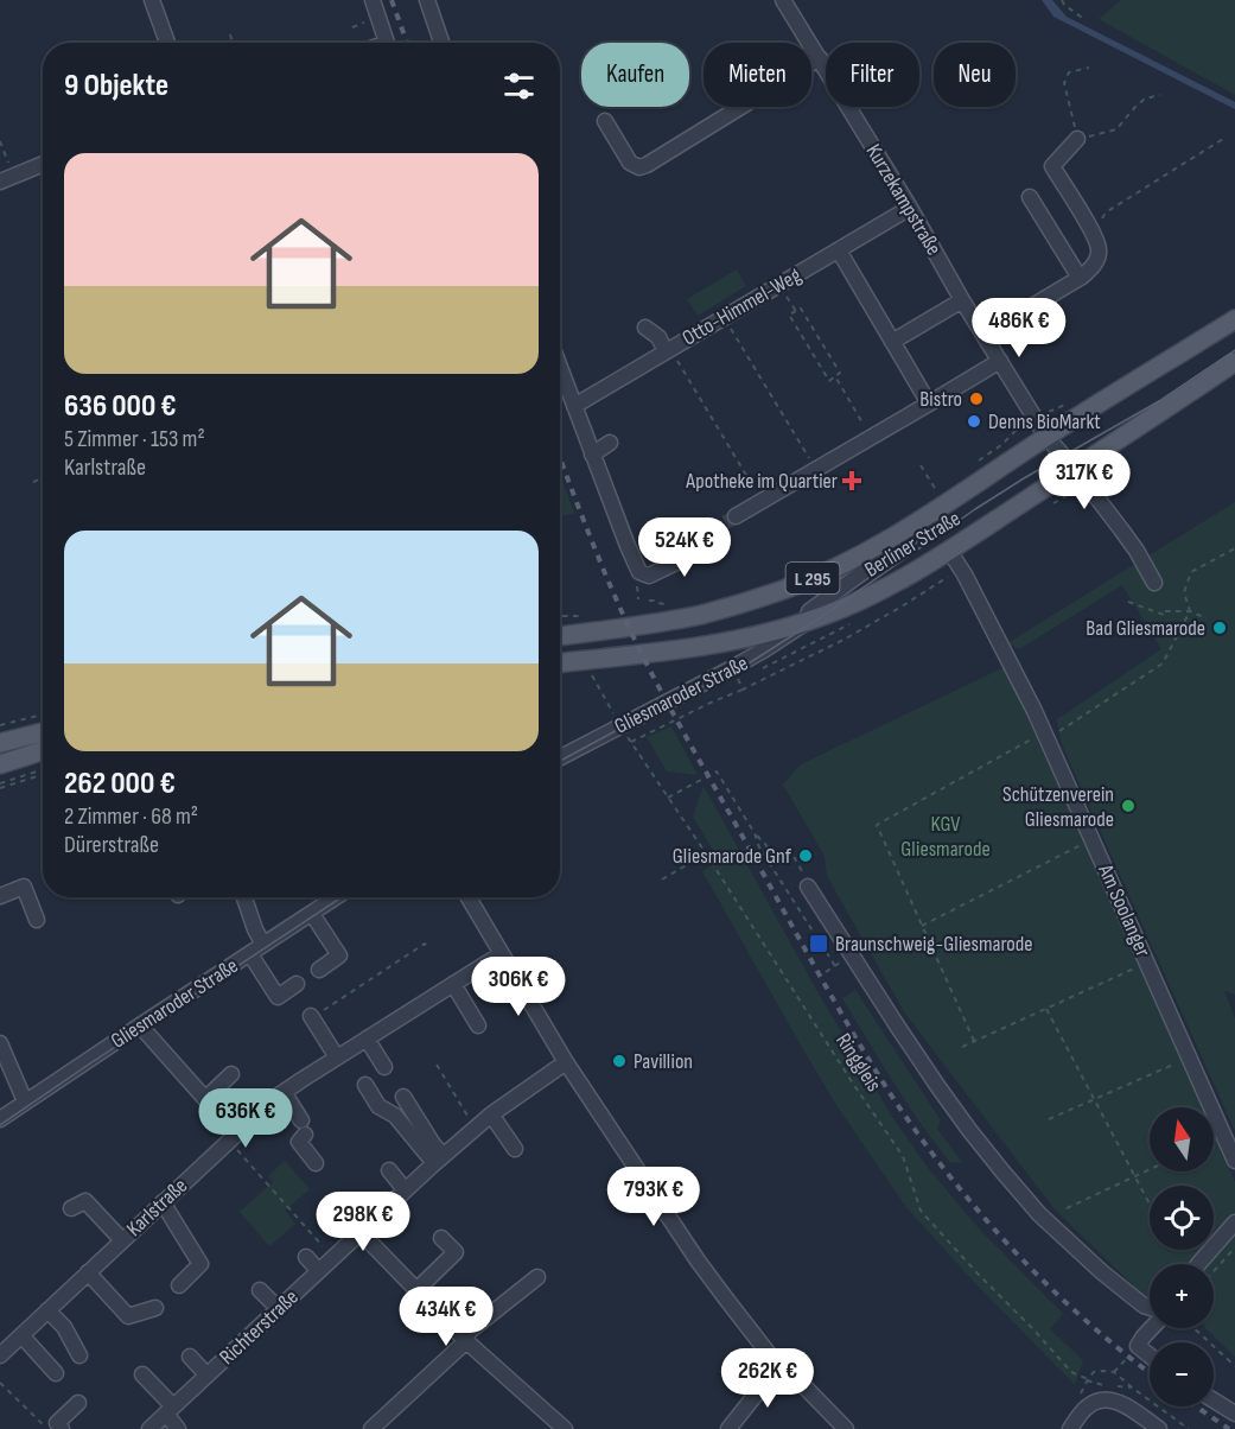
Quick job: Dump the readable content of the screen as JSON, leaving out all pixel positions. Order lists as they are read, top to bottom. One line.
{"streets":{"main road":["Berliner Straße","L 295"],"street":["Kurzekampstraße","Otto-Himmel-Weg","Gliesmaroder Straße","Am Soolanger","Karlstraße","Richterstraße"],"path":["Ringgleis"]},"crossings":[["Kurzekampstraße","Otto-Himmel-Weg"],["Kurzekampstraße","Berliner Straße"],["Berliner Straße","Gliesmaroder Straße"],["Berliner Straße","Am Soolanger"]],"parks":["KGV Gliesmarode"],"places":{"other":["Bistro","Denns BioMarkt","Bad Gliesmarode","Schützenverein Gliesmarode","Gliesmarode Gnf","Pavillion"],"health":["Apotheke im Quartier"],"transit":["Braunschweig-Gliesmarode"]},"north":"top","page":{"chip":["Kaufen","Mieten","Filter","Neu"],"heading":"9 Objekte","list":[{"name":"636 000 €","note":"5 Zimmer · 153 m² · Karlstraße"},{"name":"262 000 €","note":"2 Zimmer · 68 m² · Dürerstraße"}],"price":["486K €","317K €","524K €","306K €","636K €","793K €","298K €","434K €","262K €"],"map_buttons":["+","−"]}}
